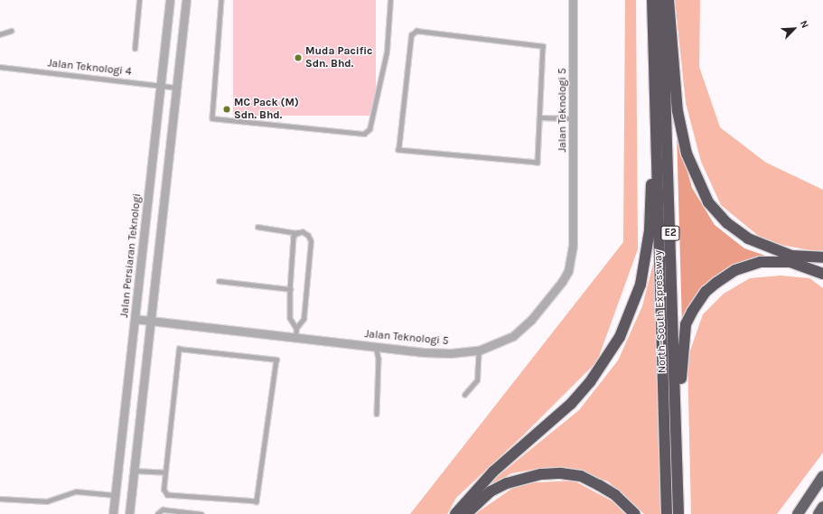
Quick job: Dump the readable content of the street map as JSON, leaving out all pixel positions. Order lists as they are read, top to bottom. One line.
{"streets":{"highway":["E2","North–South Expressway"],"street":["Jalan Teknologi 5","Jalan Persiaran Teknologi"],"lane":["Jalan Teknologi 4"]},"crossings":[["Jalan Teknologi 4","Jalan Persiaran Teknologi"],["Jalan Teknologi 5","Jalan Persiaran Teknologi"]],"places":["Muda Pacific Sdn. Bhd.","MC Pack (M) Sdn. Bhd."],"north":"top right"}
